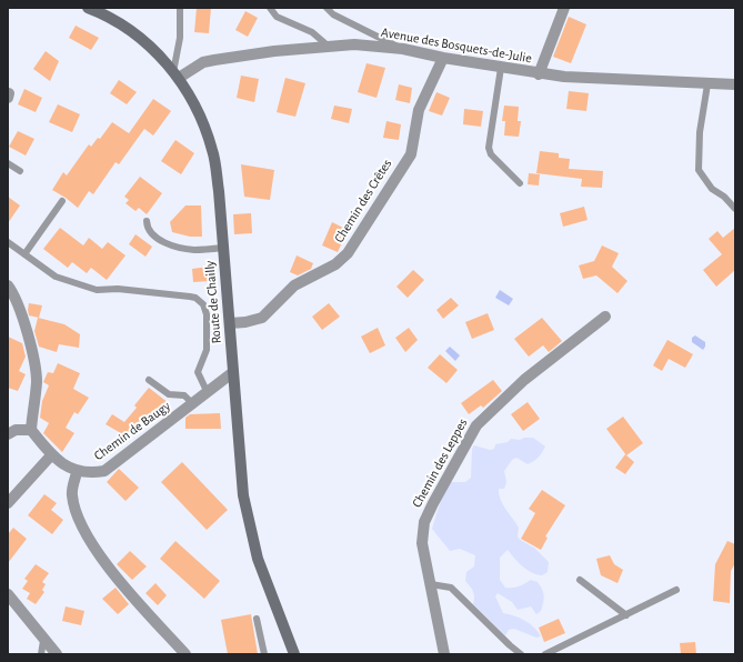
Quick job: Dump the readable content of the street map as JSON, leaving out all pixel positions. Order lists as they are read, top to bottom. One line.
{"streets":{"main road":["Route de Chailly"],"street":["Avenue des Bosquets-de-Julie","Chemin des Crêtes","Chemin de Baugy","Chemin des Leppes"]},"crossings":[["Avenue des Bosquets-de-Julie","Chemin des Crêtes"],["Avenue des Bosquets-de-Julie","Route de Chailly"],["Chemin des Crêtes","Route de Chailly"],["Route de Chailly","Chemin de Baugy"]]}
